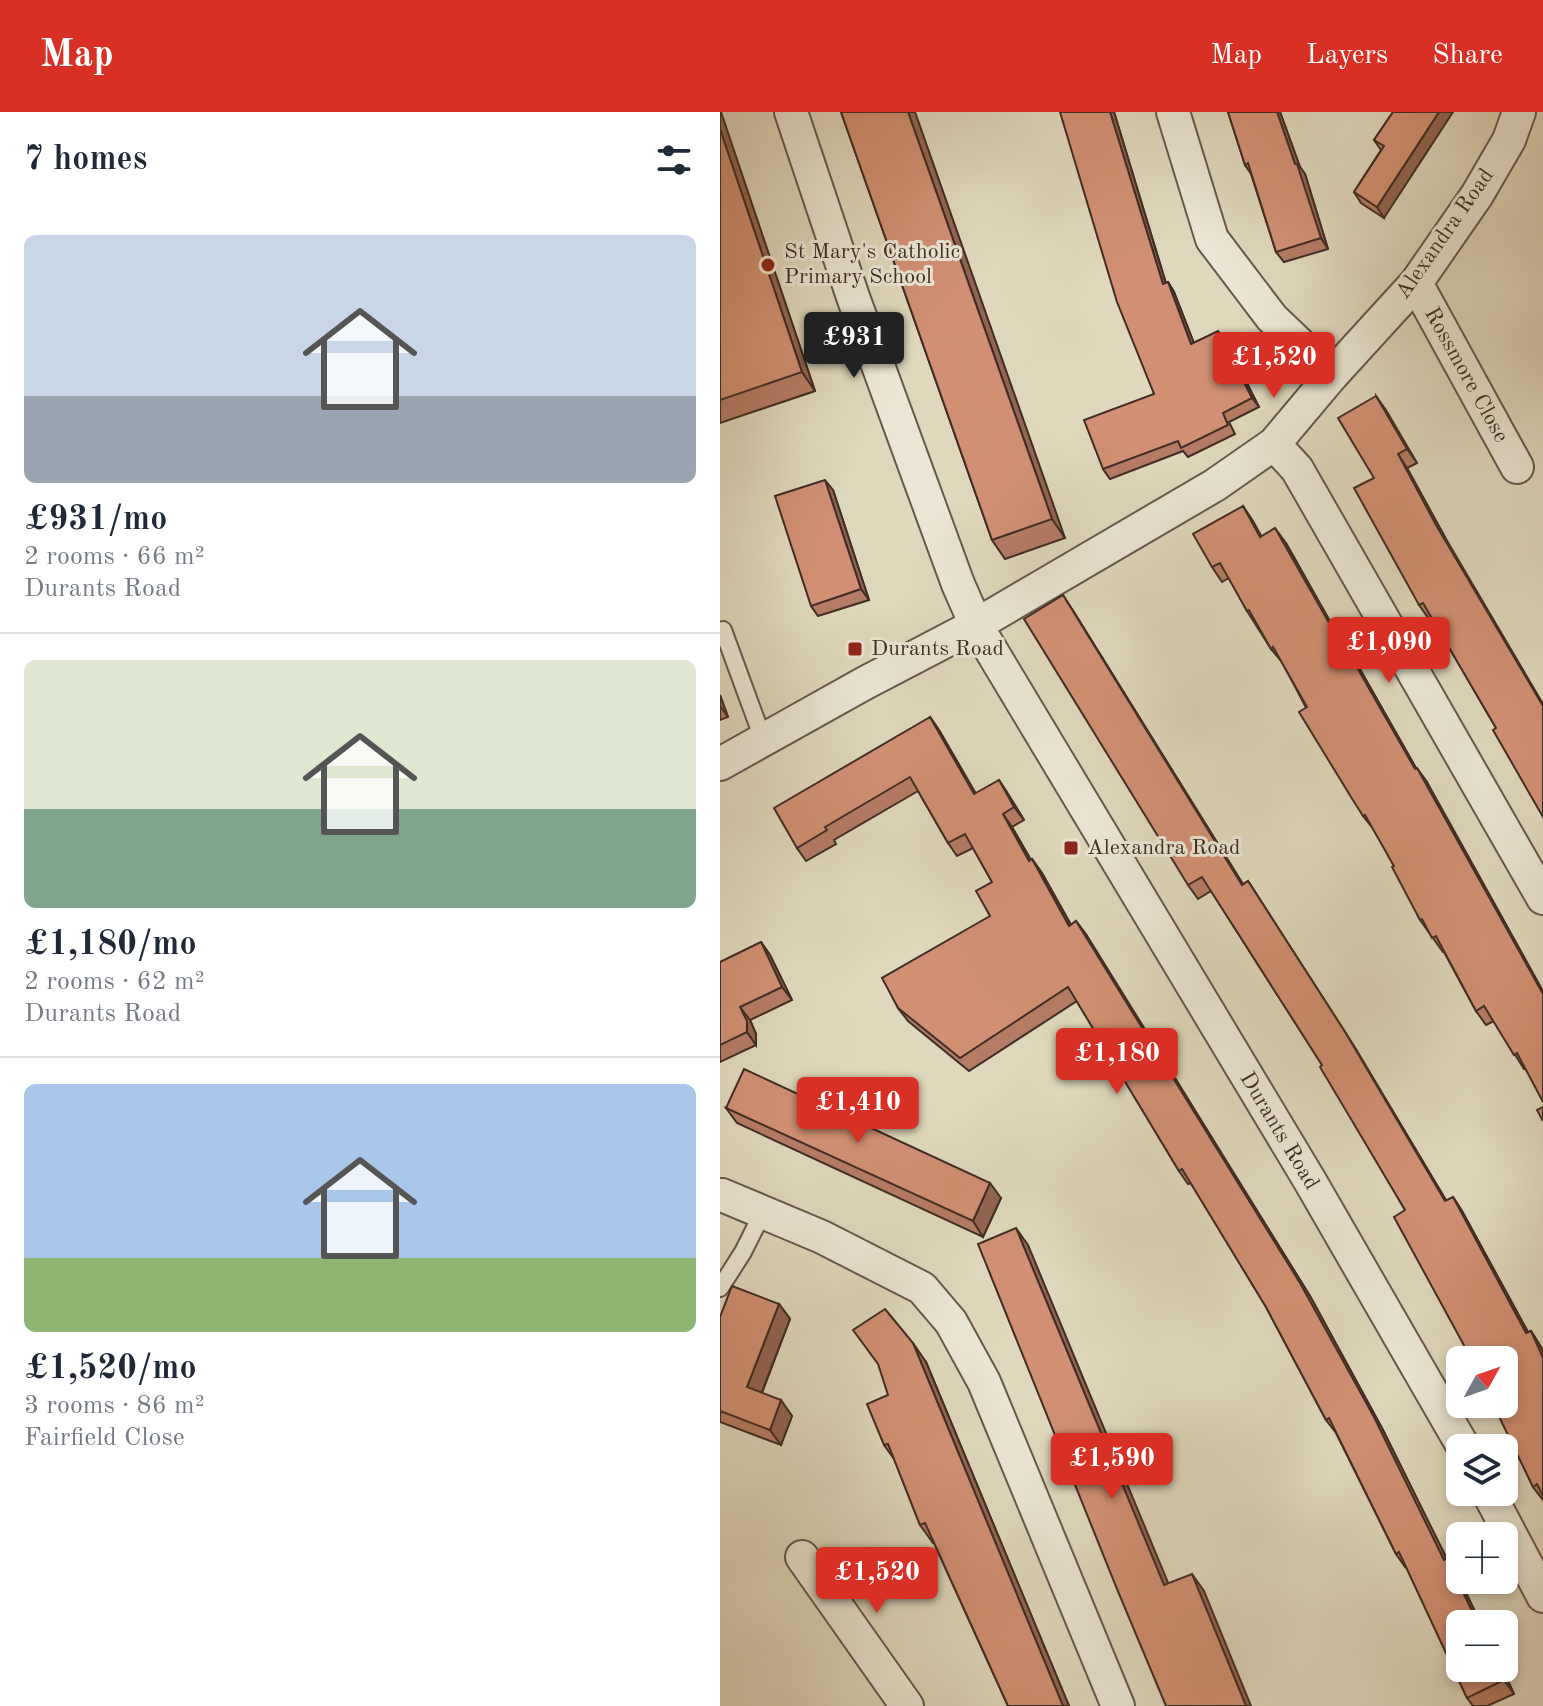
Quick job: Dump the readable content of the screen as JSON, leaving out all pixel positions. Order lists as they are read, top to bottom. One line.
{"streets":{"street":["Alexandra Road","Rossmore Close","Durants Road"]},"crossings":[["Alexandra Road","Rossmore Close"],["Alexandra Road","Durants Road"]],"places":{"other":["St Mary's Catholic Primary School"],"transit":["Durants Road","Alexandra Road"]},"north":"top right","page":{"header":"Map","nav":["Map","Layers","Share"],"heading":"7 homes","list":[{"name":"£931/mo","note":"2 rooms · 66 m² · Durants Road"},{"name":"£1,180/mo","note":"2 rooms · 62 m² · Durants Road"},{"name":"£1,520/mo","note":"3 rooms · 86 m² · Fairfield Close"}],"price":["£931","£1,520","£1,090","£1,180","£1,410","£1,590","£1,520"],"map_buttons":["+","−"]}}
